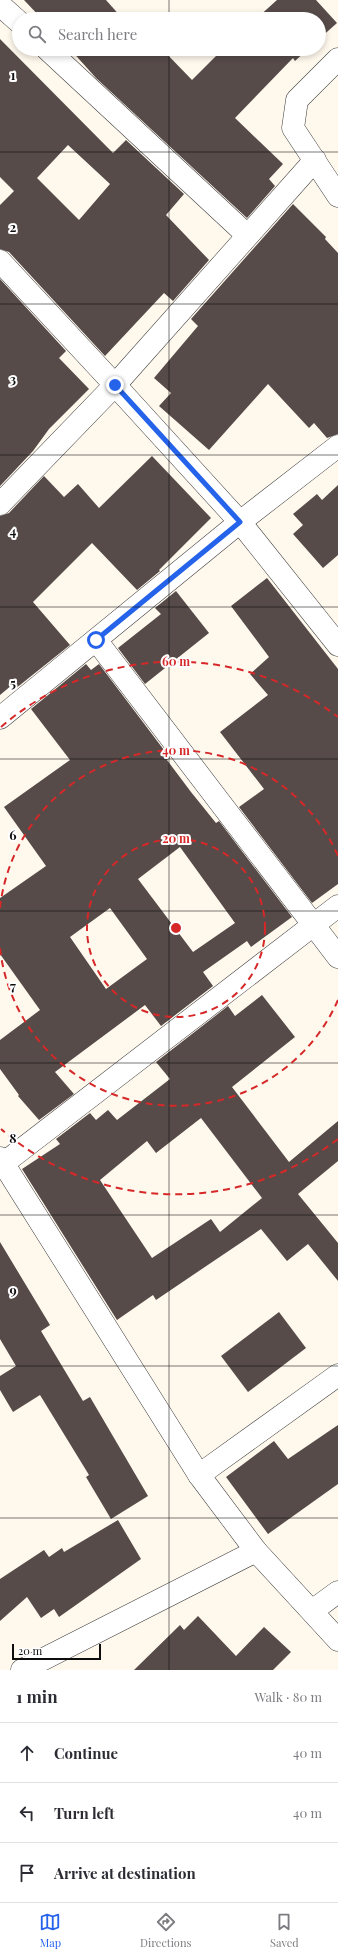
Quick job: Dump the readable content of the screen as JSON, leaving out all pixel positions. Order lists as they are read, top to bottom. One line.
{"scale_bar":"20 m","page":{"search":"Search here","scale":"20 m","heading":["1 min","Walk · 80 m"],"list":[["Continue","40 m"],["Turn left","40 m"],"Arrive at destination"],"nav":["Map","Directions","Saved"]},"grid":{"rows":["1","2","3","4","5","6","7","8","9"]},"rings":["60 m","40 m","20 m"]}
